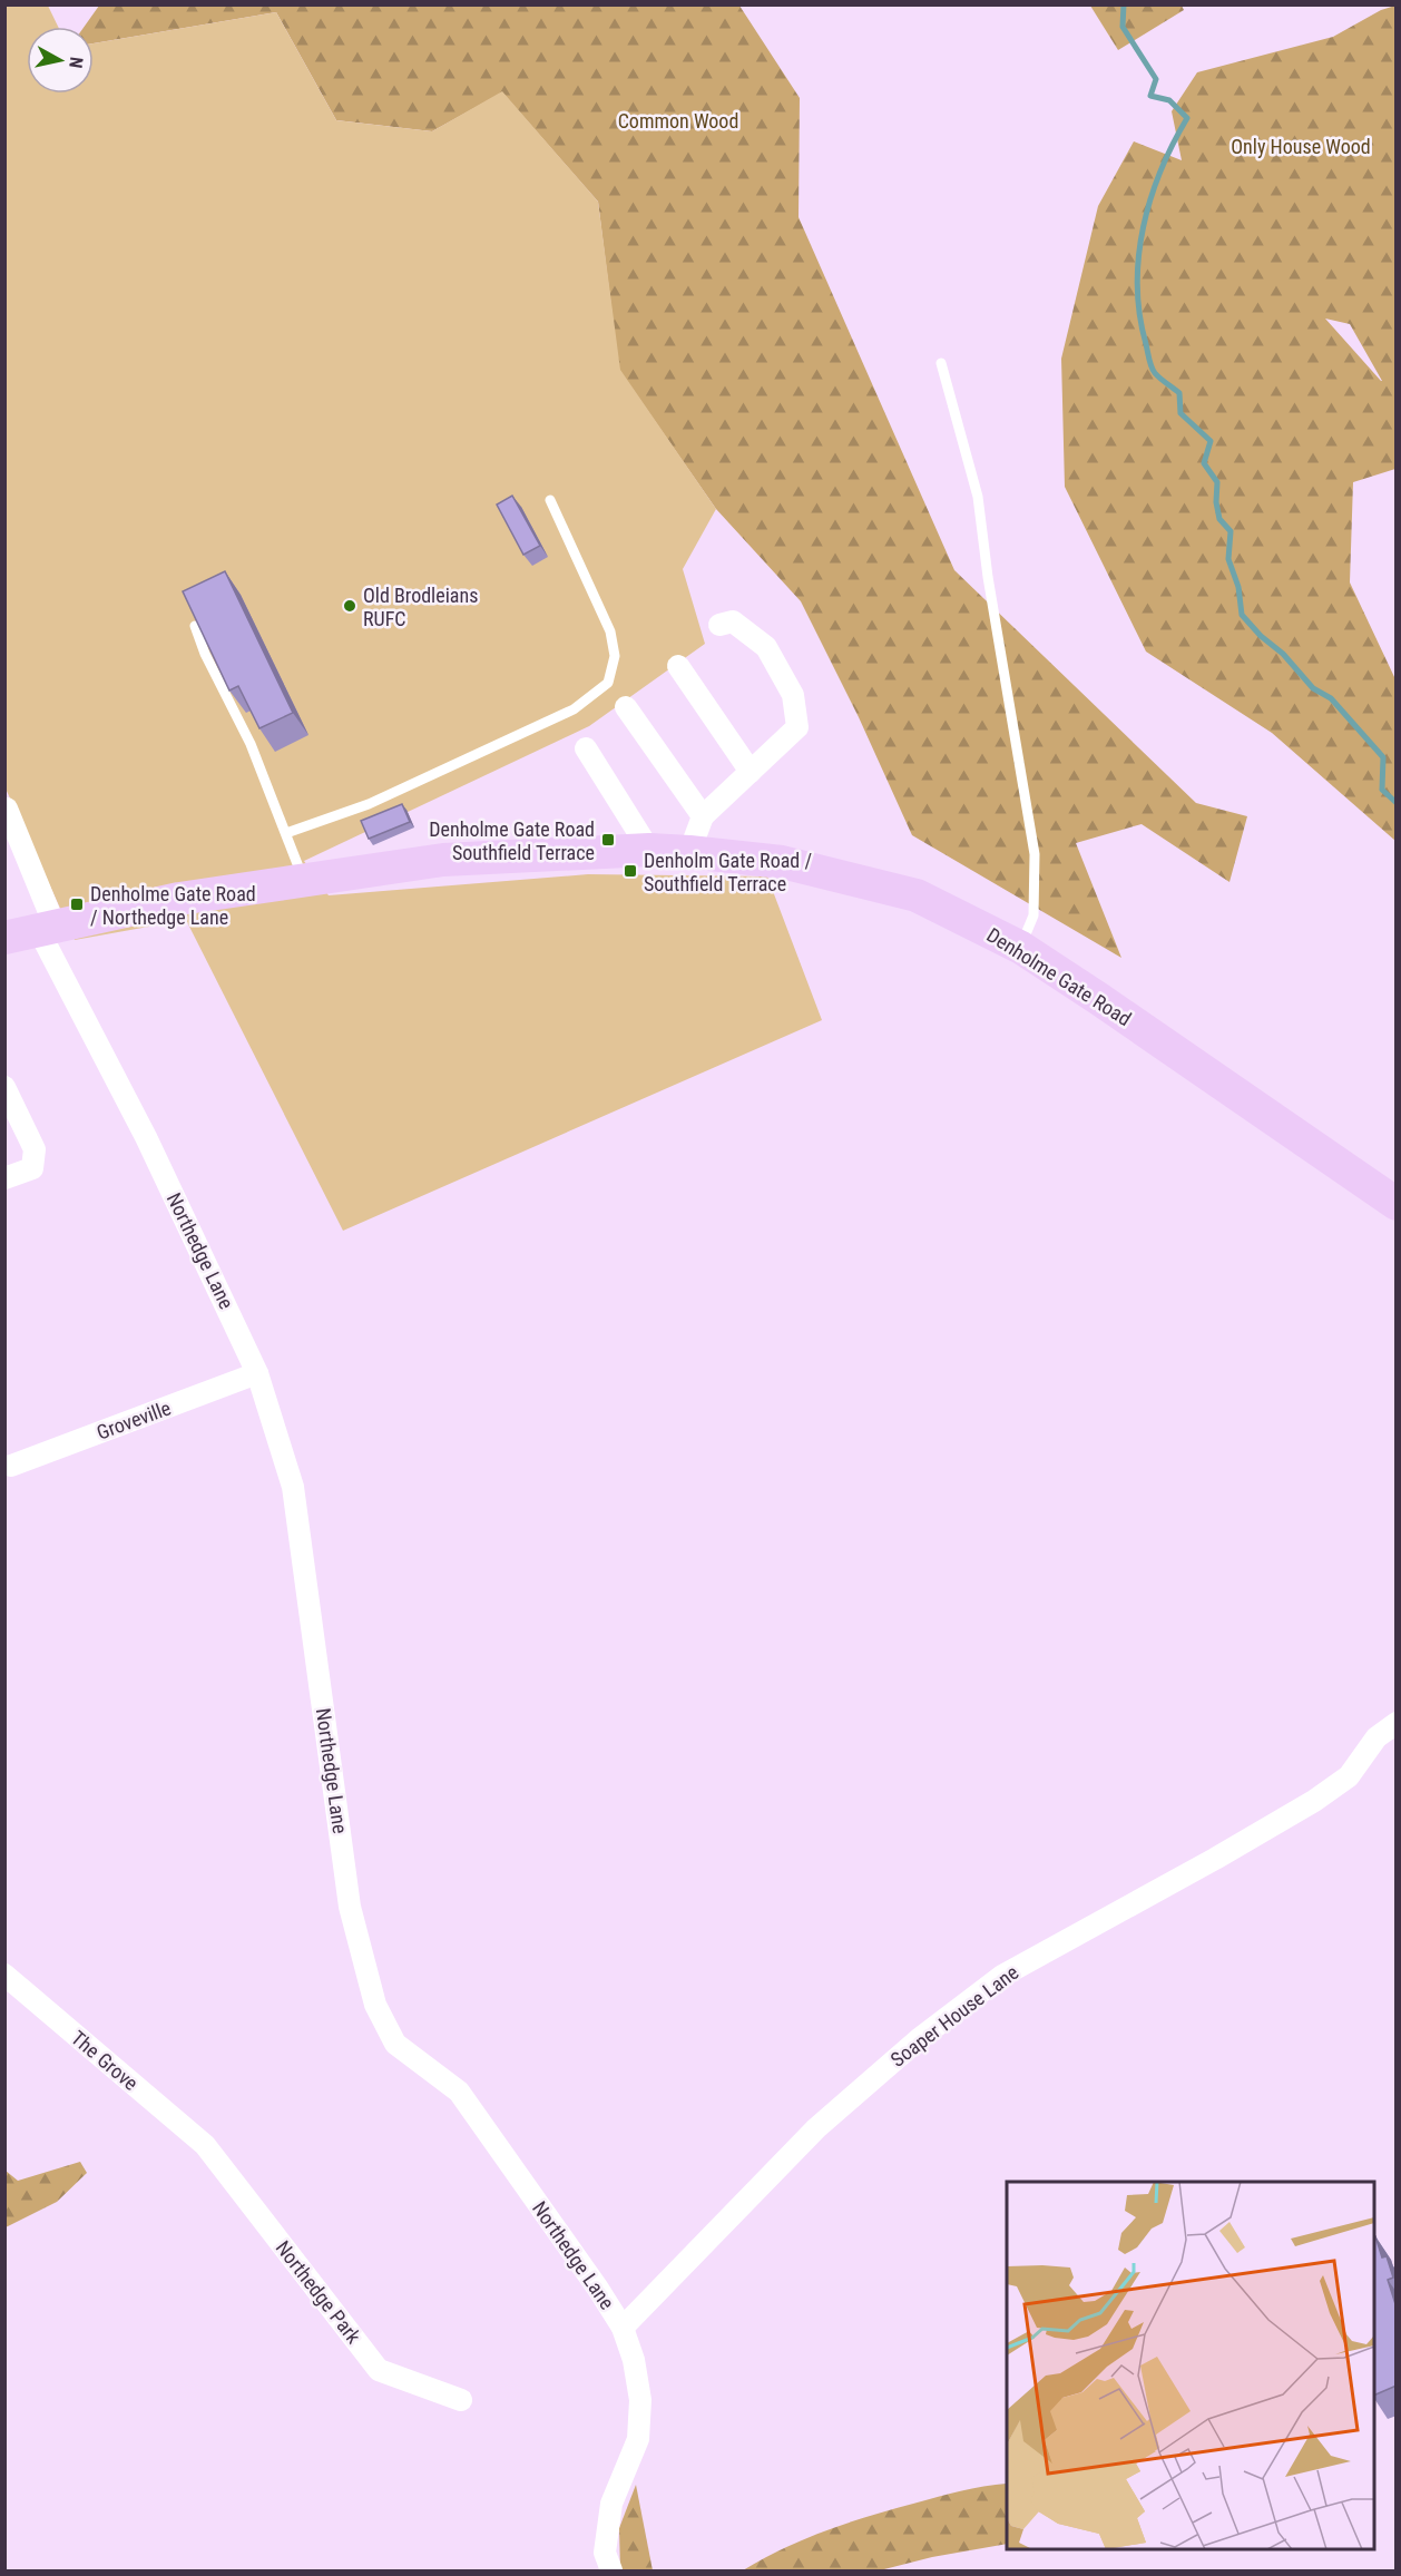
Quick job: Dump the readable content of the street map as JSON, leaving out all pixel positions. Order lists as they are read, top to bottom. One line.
{"streets":{"main road":["Denholme Gate Road"],"street":["Northedge Lane","Groveville","Soaper House Lane","The Grove","Northedge Park"]},"crossings":[["Denholme Gate Road","Northedge Lane"],["Northedge Lane","Groveville"],["Northedge Lane","Soaper House Lane"],["The Grove","Northedge Park"]],"parks":["Common Wood","Only House Wood"],"places":{"other":["Old Brodleians RUFC"],"transit":["Denholme Gate Road Southfield Terrace","Denholm Gate Road / Southfield Terrace","Denholme Gate Road / Northedge Lane"]},"north":"right"}
